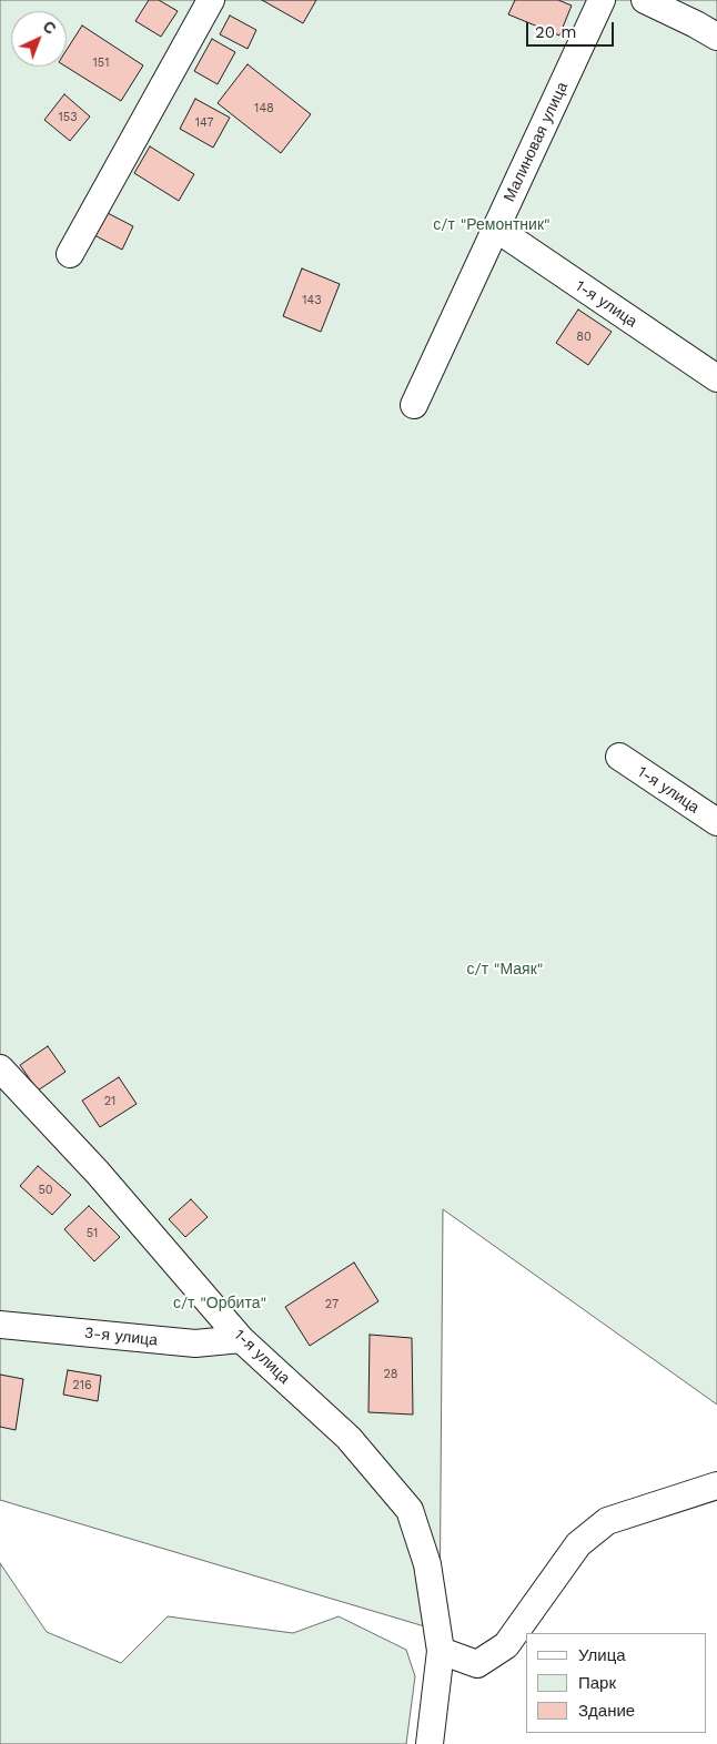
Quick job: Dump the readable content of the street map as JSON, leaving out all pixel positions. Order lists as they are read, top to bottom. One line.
{"streets":{"street":["Малиновая улица","1-я улица","3-я улица"]},"crossings":[["Малиновая улица","1-я улица"],["1-я улица","3-я улица"]],"parks":["с/т \"Ремонтник\"","с/т \"Маяк\"","с/т \"Орбита\""],"house_numbers":["151","148","153","147","143","80","21","50","51","27","28","216"],"legend":["Улица","Парк","Здание"],"scale_bar":"20 m","north":"top right"}
